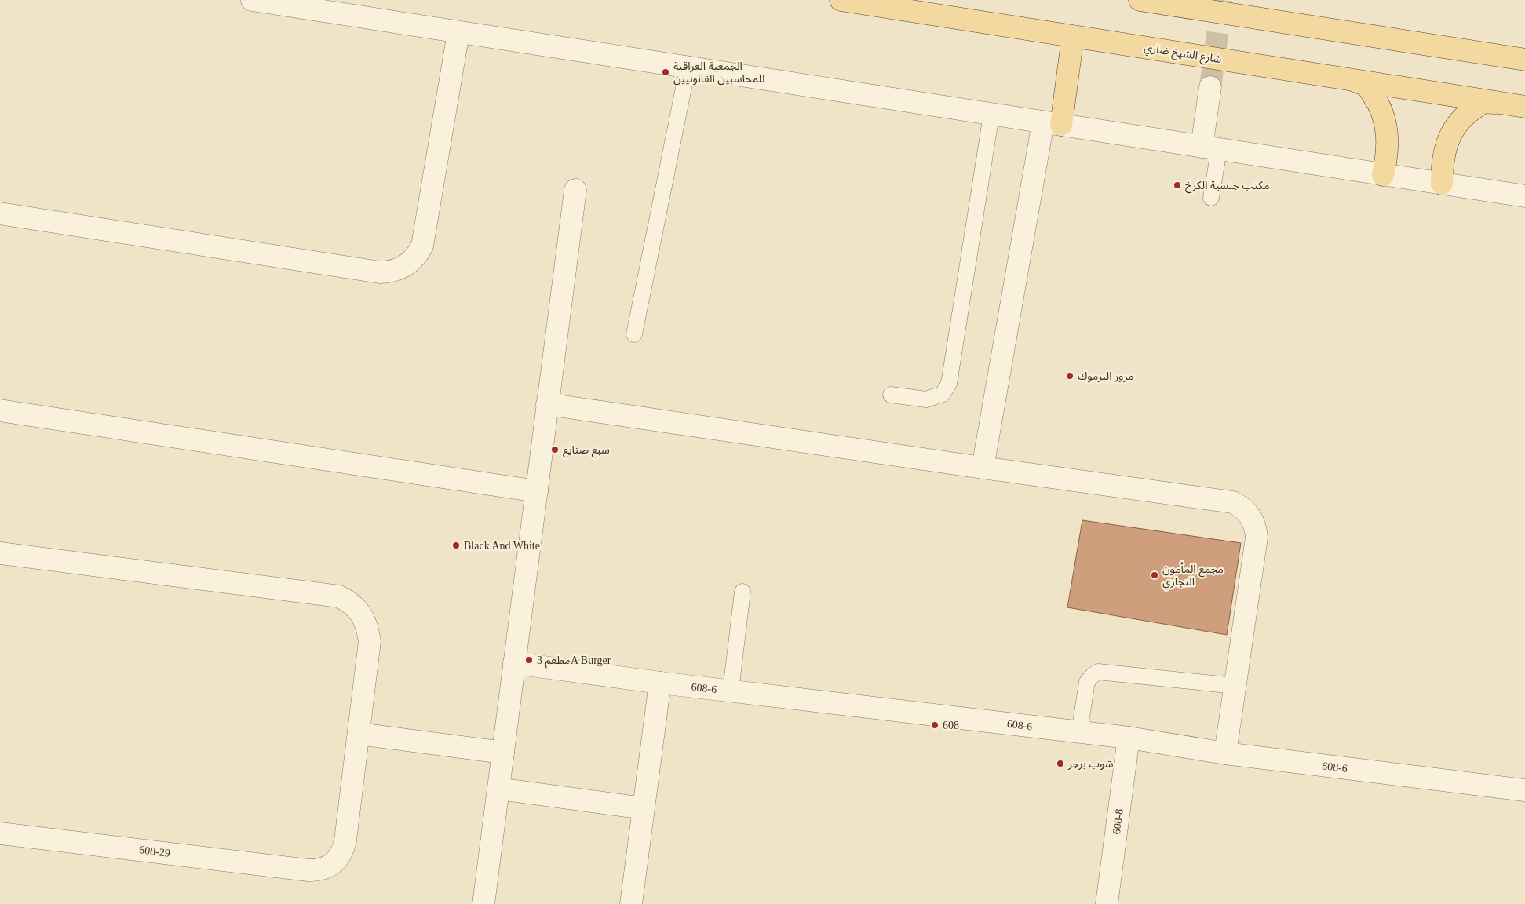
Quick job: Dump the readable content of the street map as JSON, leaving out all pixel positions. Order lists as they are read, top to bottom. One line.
{"streets":{"main road":["شارع الشيخ ضاري"],"street":["608-6","608-8","608-29"]},"crossings":[["608-6","608-8"]],"places":["الجمعية العراقية للمحاسبين القانونيين","مكتب جنسية الكرخ","مرور اليرموك","سبع صنايع","Black And White","مجمع المأمون التجاري","مطعم 3A Burger","608","شوب برجر"]}
